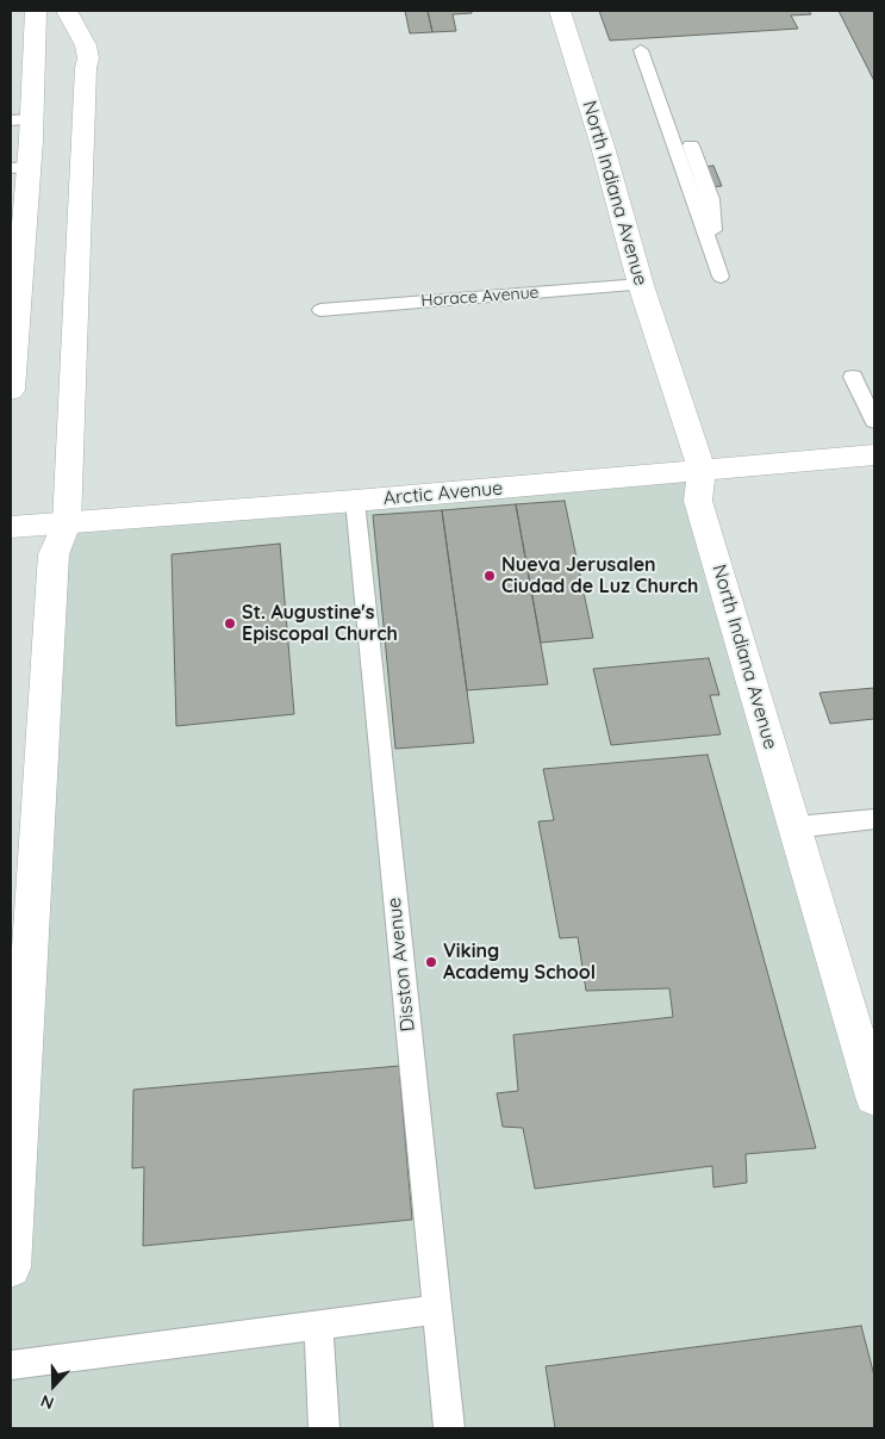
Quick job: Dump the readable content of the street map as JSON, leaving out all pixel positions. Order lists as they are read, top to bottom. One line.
{"streets":{"main road":["North Indiana Avenue","Arctic Avenue"],"lane":["Horace Avenue","Disston Avenue"]},"crossings":[["North Indiana Avenue","Horace Avenue"],["North Indiana Avenue","Arctic Avenue"],["Arctic Avenue","Disston Avenue"]],"places":["Nueva Jerusalen Ciudad de Luz Church","St. Augustine's Episcopal Church","Viking Academy School"],"north":"bottom"}
